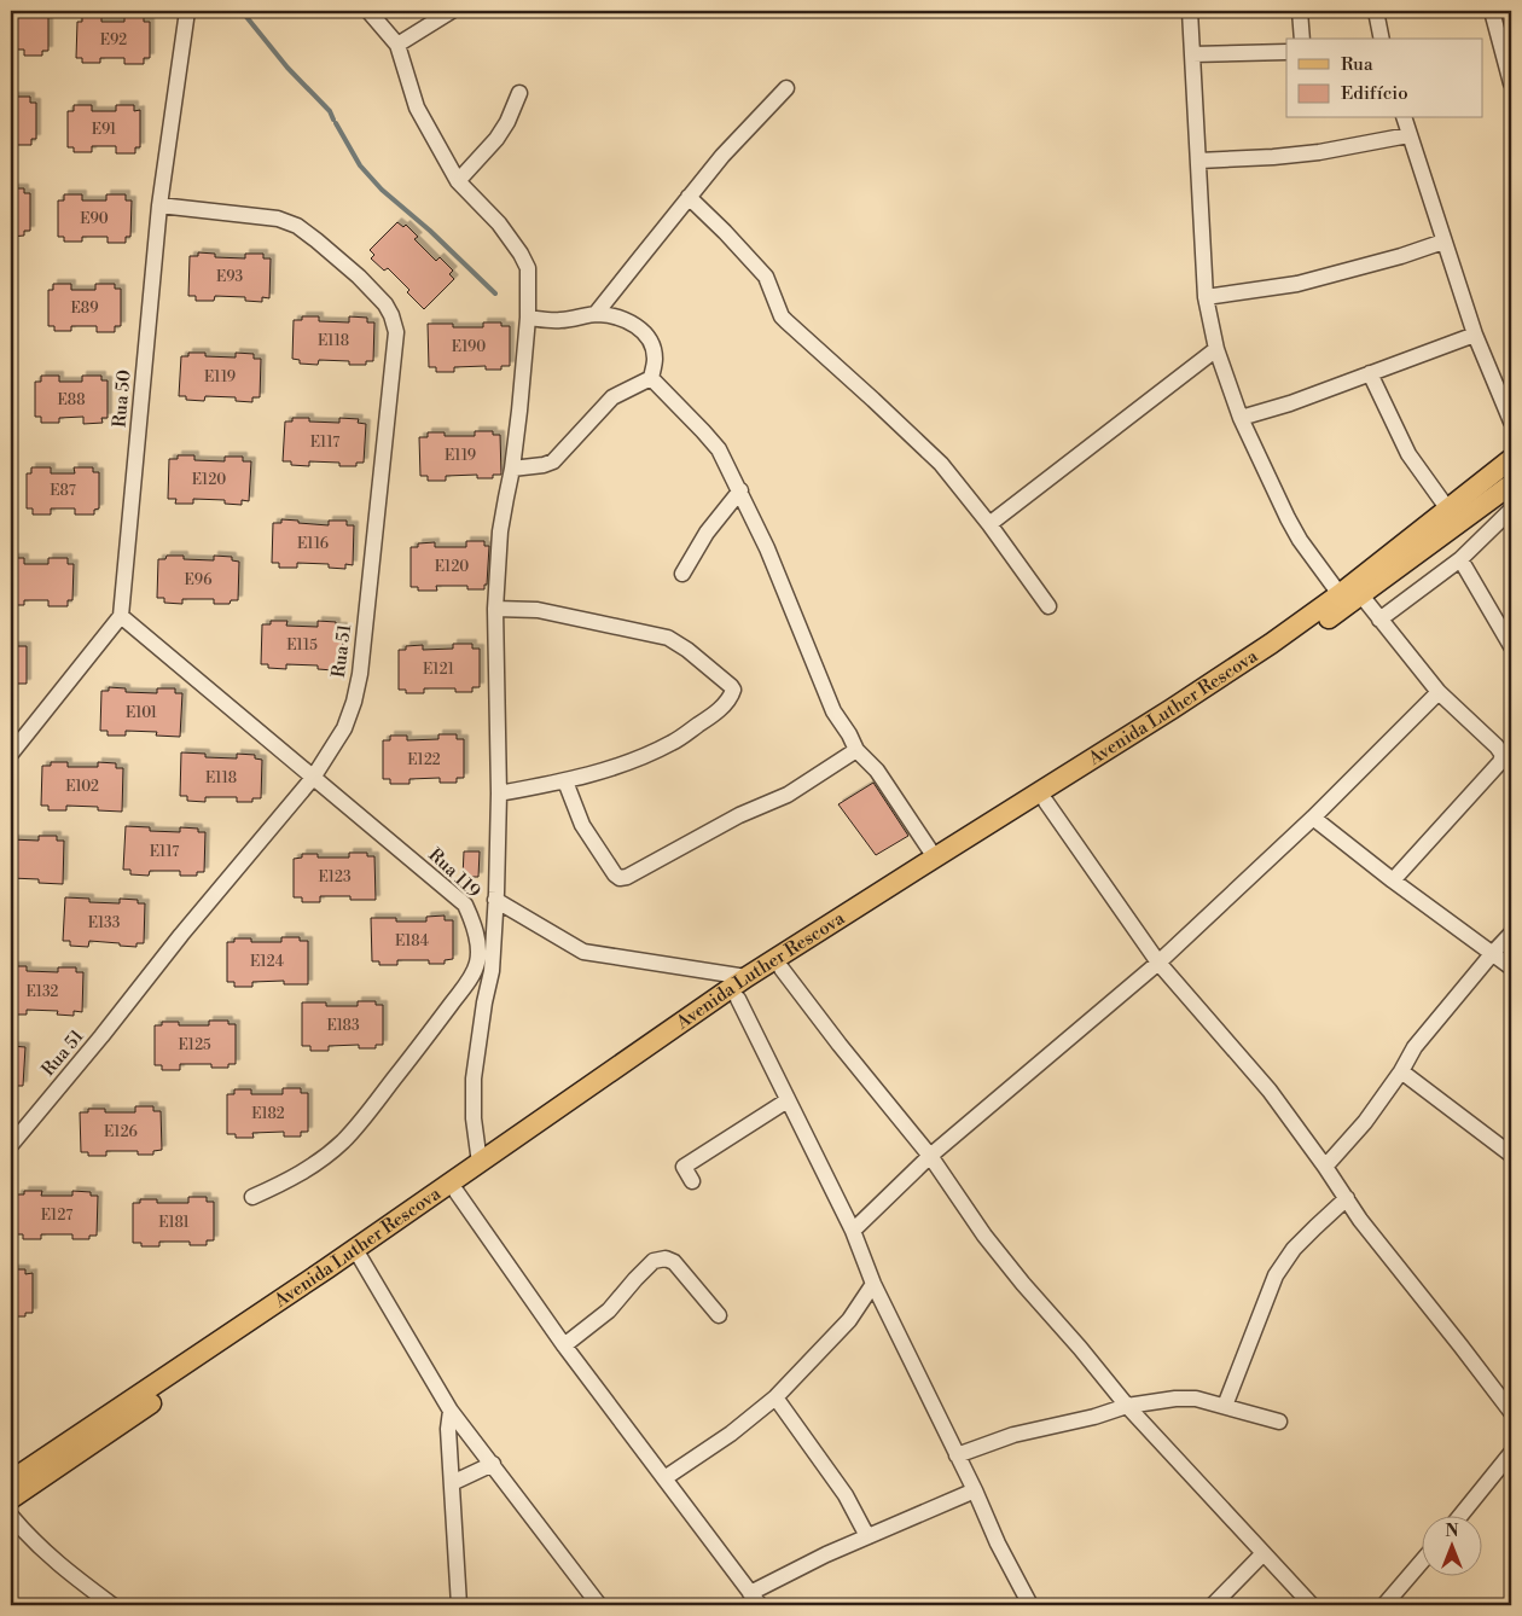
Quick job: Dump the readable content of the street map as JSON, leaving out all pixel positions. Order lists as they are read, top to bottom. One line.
{"streets":{"main road":["Avenida Luther Rescova"],"street":["Rua 50","Rua 51","Rua 119"]},"crossings":[["Rua 50","Rua 51"],["Rua 50","Rua 119"],["Rua 51","Rua 119"]],"house_numbers":["E92","E91","E90","E93","E89","E118","E190","E119","E88","E117","E119","E120","E87","E116","E120","E96","E115","E121","E101","E122","E118","E102","E117","E123","E133","E184","E124","E132","E183","E125","E182","E126","E127","E181"],"legend":["Rua","Edifício"],"north":"top"}
